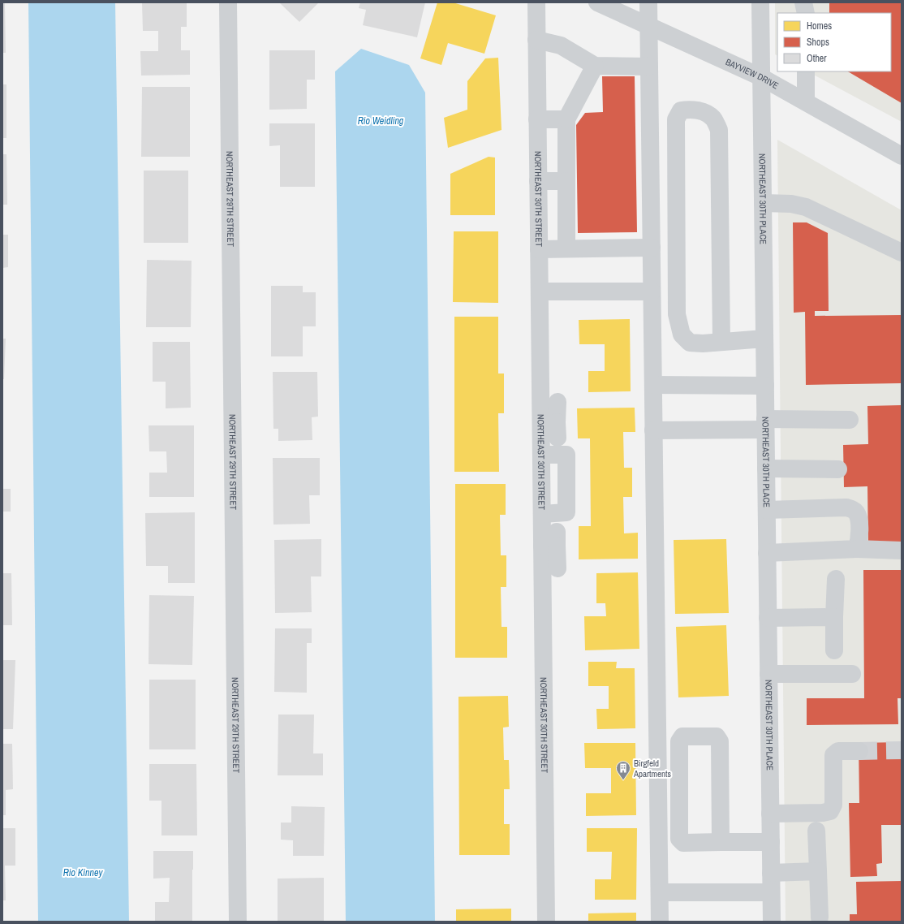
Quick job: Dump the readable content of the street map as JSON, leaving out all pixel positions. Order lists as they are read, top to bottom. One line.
{"streets":{"street":["BAYVIEW DRIVE","NORTHEAST 29TH STREET","NORTHEAST 30TH STREET","NORTHEAST 30TH PLACE"]},"crossings":[["BAYVIEW DRIVE","NORTHEAST 30TH PLACE"]],"water":["Rio Weidling","Rio Kinney"],"places":{"building":["Birgfeld Apartments"]},"legend":["Homes","Shops","Other"]}
